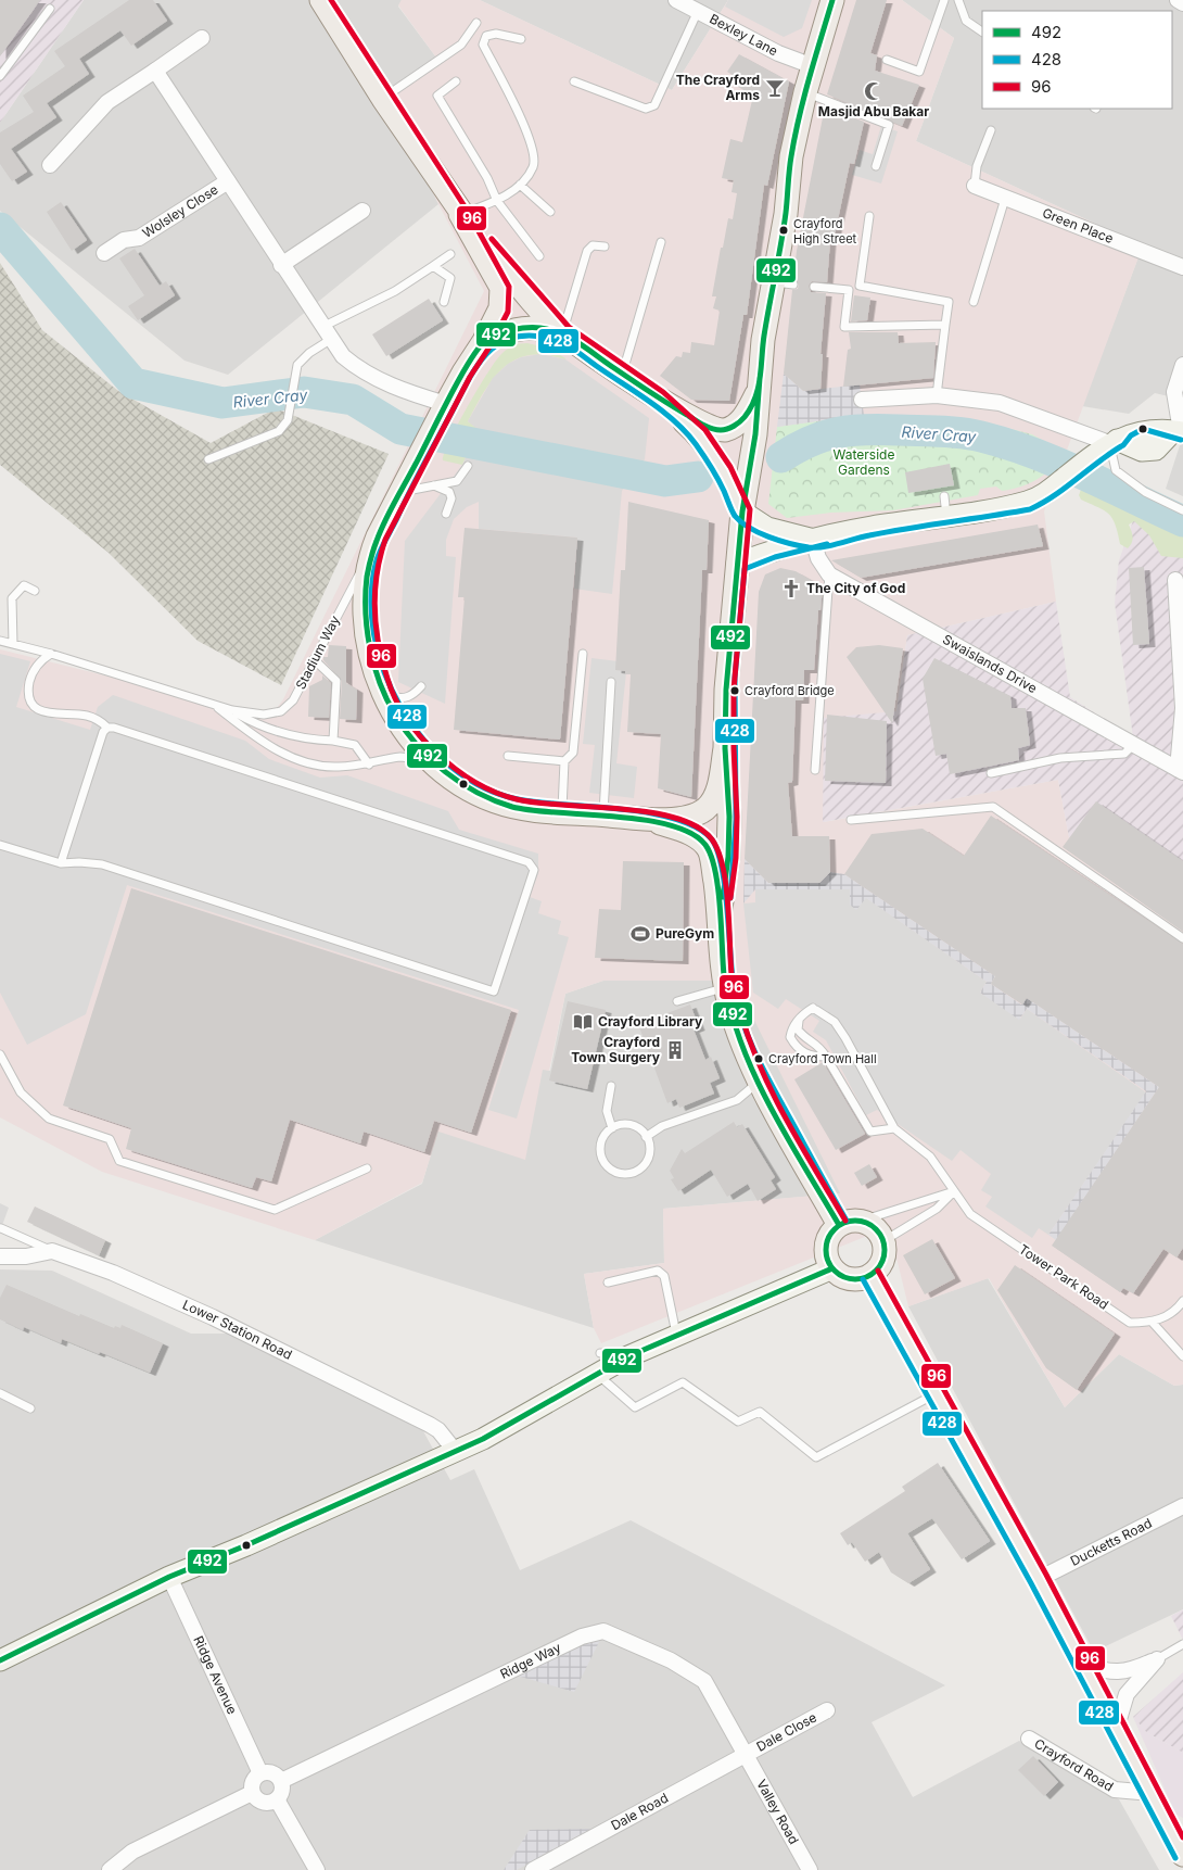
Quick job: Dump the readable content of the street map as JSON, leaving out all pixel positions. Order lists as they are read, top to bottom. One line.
{"streets":{"street":["Bexley Lane","Wolsley Close","Green Place","Swaislands Drive","Lower Station Road","Ducketts Road","Ridge Way","Ridge Avenue","Dale Close","Crayford Road","Valley Road","Dale Road"],"lane":["Stadium Way","Tower Park Road"]},"crossings":[["Ridge Way","Ridge Avenue"],["Ridge Way","Dale Close"],["Ridge Way","Valley Road"],["Ridge Way","Dale Road"],["Dale Close","Valley Road"],["Dale Close","Dale Road"],["Valley Road","Dale Road"]],"water":["River Cray"],"parks":["Waterside Gardens"],"places":{"bar":["The Crayford Arms"],"mosque":["Masjid Abu Bakar"],"other":["Crayford High Street","Crayford Bridge","Crayford Town Hall"],"church":["The City of God"],"sports":["PureGym"],"library":["Crayford Library"],"building":["Crayford Town Surgery"]},"lines":["transit line 492","transit line 96","transit line 428"],"legend":["492","428","96"]}
